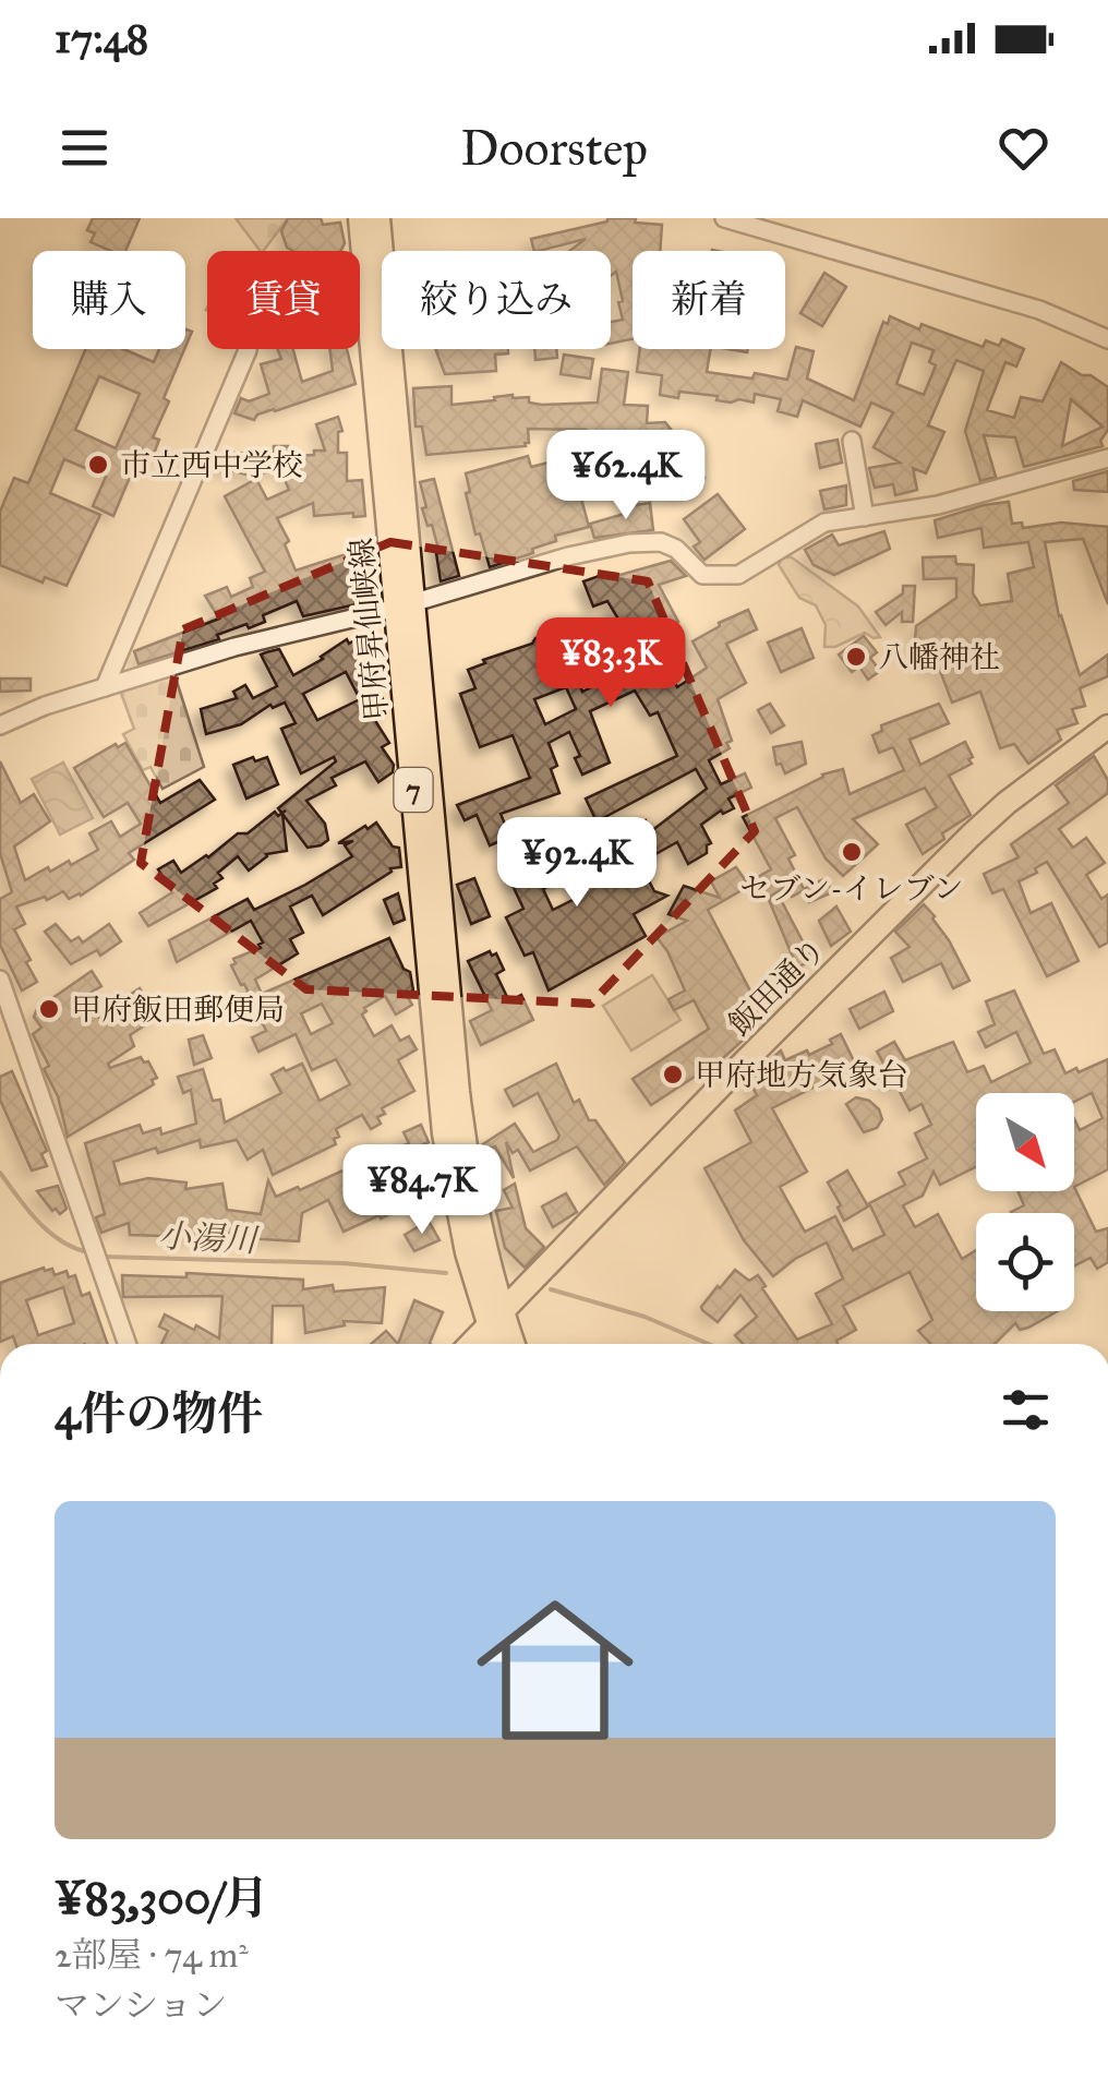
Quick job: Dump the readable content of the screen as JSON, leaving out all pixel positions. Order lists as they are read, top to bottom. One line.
{"streets":{"main road":["甲府昇仙峡線","7","飯田通り"]},"crossings":[["甲府昇仙峡線","飯田通り"]],"water":["小湯川"],"places":["市立西中学校","八幡神社","セブン-イレブン","甲府飯田郵便局","甲府地方気象台"],"north":"bottom right","page":{"status":"17:48","header":"Doorstep","chip":["購入","賃貸","絞り込み","新着"],"price":["¥62.4K","¥83.3K","¥92.4K","¥84.7K"],"heading":"4件の物件","list":[{"name":"¥83,300/月","note":"2部屋 · 74 m² · マンション"}]}}
